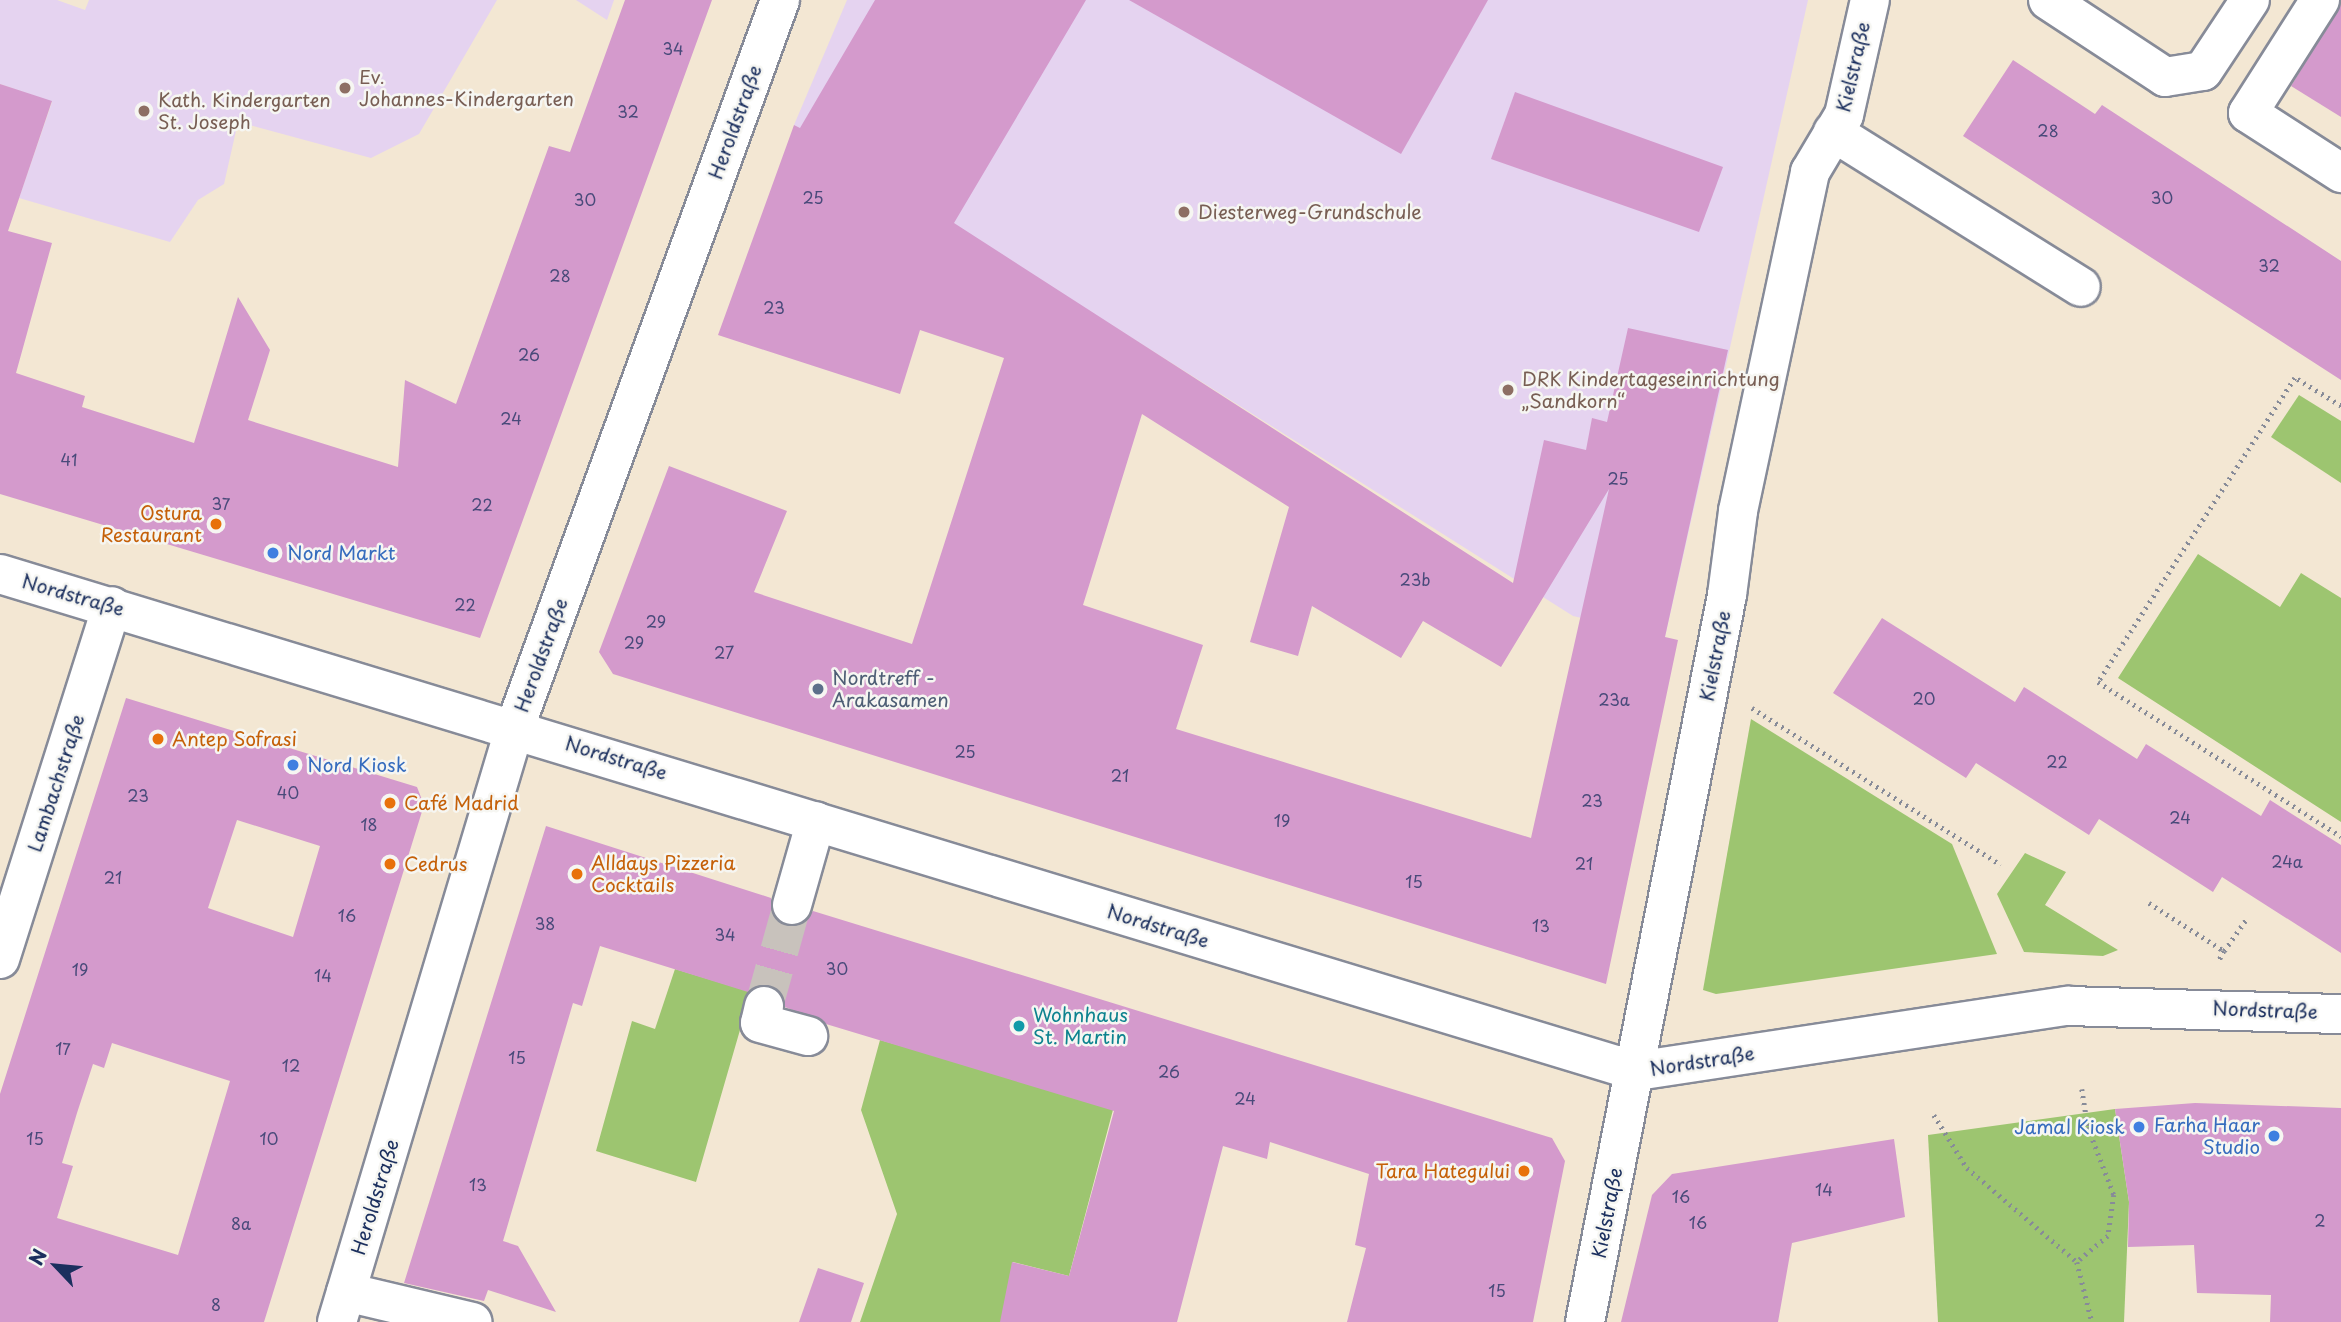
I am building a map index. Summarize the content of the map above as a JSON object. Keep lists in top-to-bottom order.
{
  "streets": {
    "street": [
      "Kielstraße",
      "Heroldstraße",
      "Nordstraße",
      "Lambachstraße"
    ]
  },
  "crossings": [
    ["Kielstraße", "Nordstraße"],
    ["Heroldstraße", "Nordstraße"],
    ["Nordstraße", "Lambachstraße"]
  ],
  "places": [
    "Ev. Johannes-Kindergarten",
    "Kath. Kindergarten St. Joseph",
    "Diesterweg-Grundschule",
    "DRK Kindertageseinrichtung „Sandkorn“",
    "Ostura Restaurant",
    "Nord Markt",
    "Nordtreff - Arakasamen",
    "Antep Sofrasi",
    "Nord Kiosk",
    "Café Madrid",
    "Cedrus",
    "Alldays Pizzeria Cocktails",
    "Wohnhaus St. Martin",
    "Jamal Kiosk",
    "Farha Haar Studio",
    "Tara Hategului"
  ],
  "house_numbers": [
    "34",
    "32",
    "28",
    "25",
    "30",
    "30",
    "32",
    "28",
    "23",
    "26",
    "24",
    "41",
    "25",
    "37",
    "22",
    "23b",
    "22",
    "29",
    "29",
    "27",
    "20",
    "23a",
    "25",
    "22",
    "21",
    "40",
    "23",
    "23",
    "24",
    "19",
    "18",
    "24a",
    "21",
    "21",
    "15",
    "16",
    "38",
    "13",
    "34",
    "30",
    "19",
    "14",
    "17",
    "15",
    "12",
    "26",
    "24",
    "15",
    "10",
    "13",
    "14",
    "16",
    "2",
    "16",
    "8a",
    "15",
    "8"
  ],
  "north": "top left"
}
